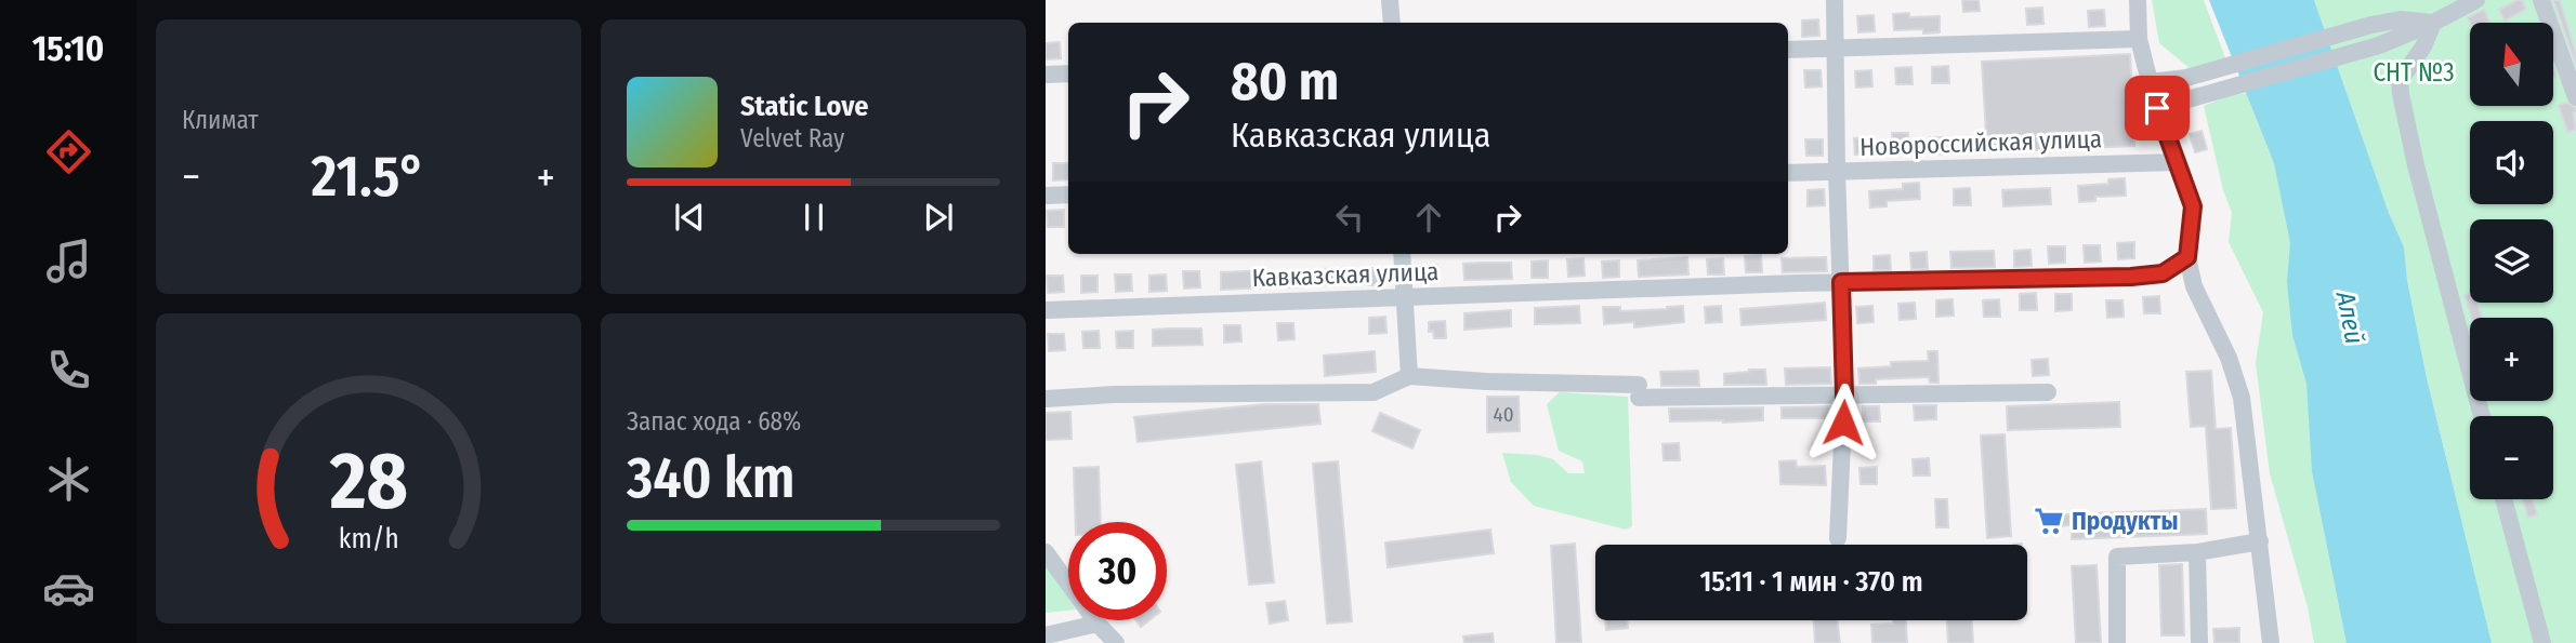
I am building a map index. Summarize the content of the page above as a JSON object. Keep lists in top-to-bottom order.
{
  "streets": {
    "street": ["Новороссийская улица", "Кавказская улица"]
  },
  "water": ["Алей"],
  "parks": ["СНТ №3"],
  "places": {
    "supermarket": ["Продукты"]
  },
  "house_numbers": ["40"],
  "north": "top",
  "page": {
    "tabs": "15:10",
    "tile": [
      "Климат",
      ["Запас хода · 68%", "340 km"]
    ],
    "map_buttons": ["+", "−"],
    "turn": ["80 m", "Кавказская улица"],
    "song": ["Static Love", "Velvet Ray"],
    "heat": ["−", "21.5°", "+"],
    "limit": "30",
    "trip": "15:11 · 1 мин · 370 m",
    "gauge": ["28", "km/h"]
  }
}
